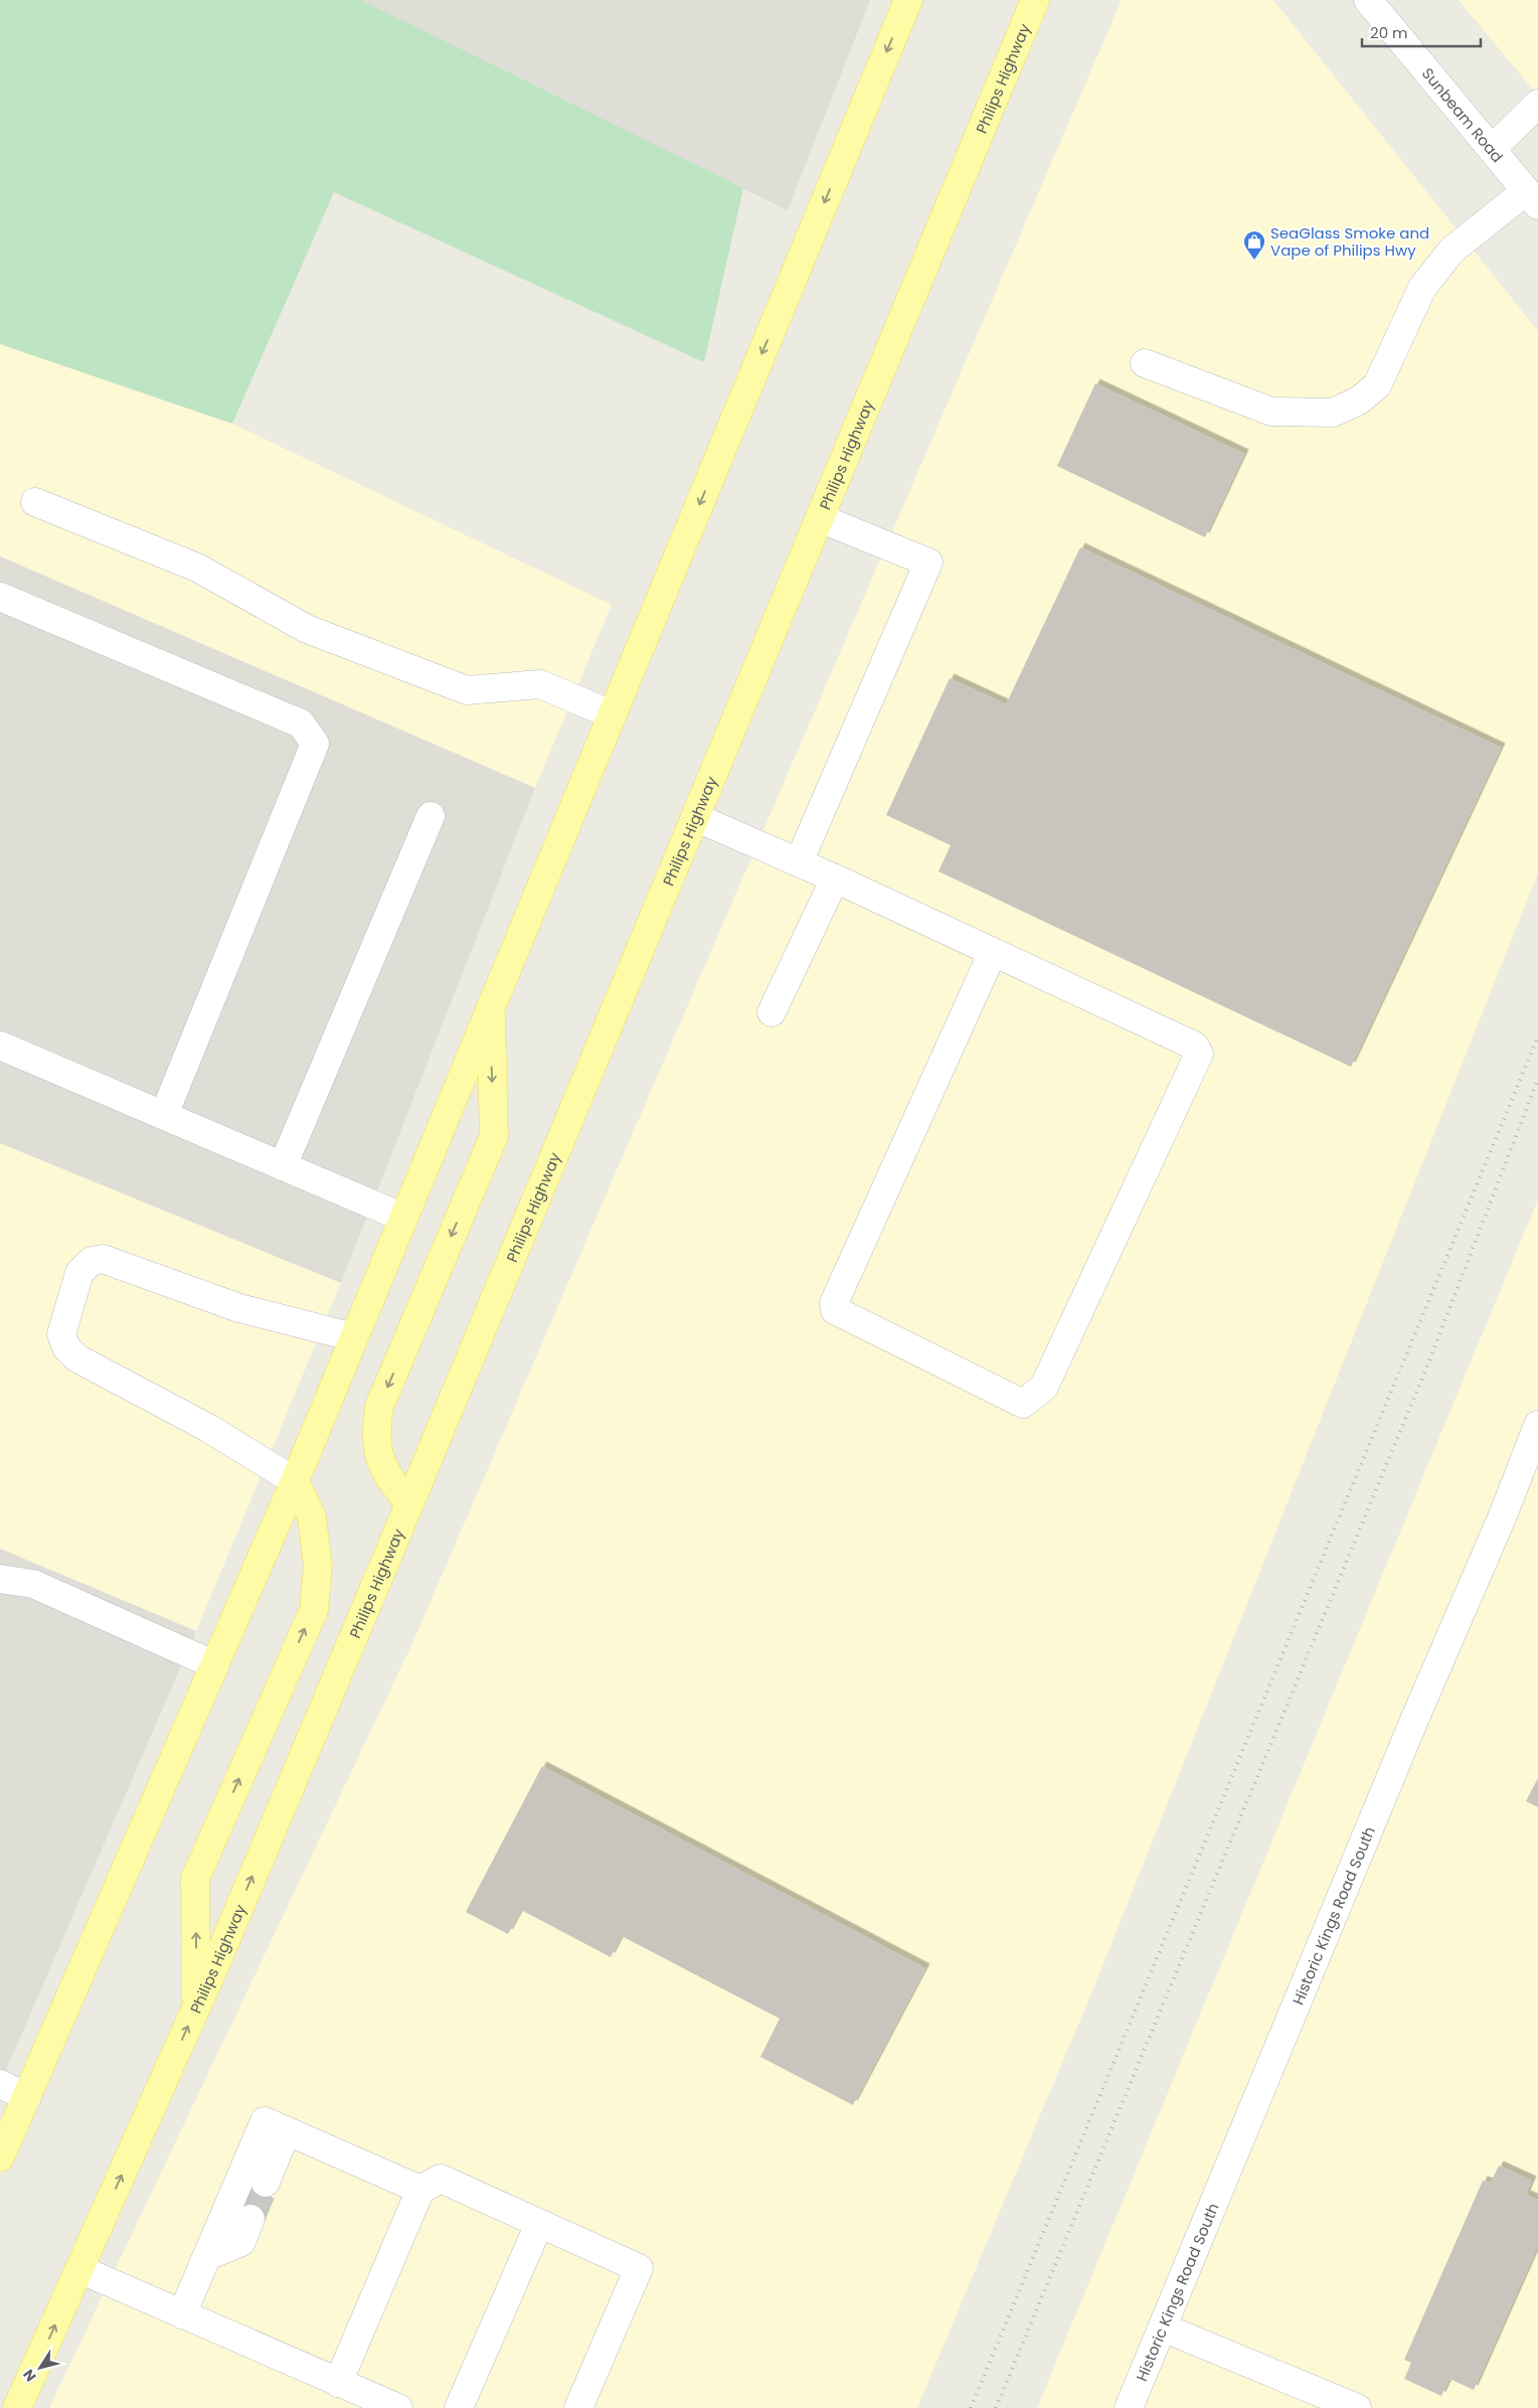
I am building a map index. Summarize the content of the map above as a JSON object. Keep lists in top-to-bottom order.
{
  "streets": {
    "main road": ["Philips Highway"],
    "street": ["Sunbeam Road", "Historic Kings Road South"]
  },
  "places": {
    "shop": ["SeaGlass Smoke and Vape of Philips Hwy"]
  },
  "scale_bar": "20 m",
  "north": "bottom left"
}
